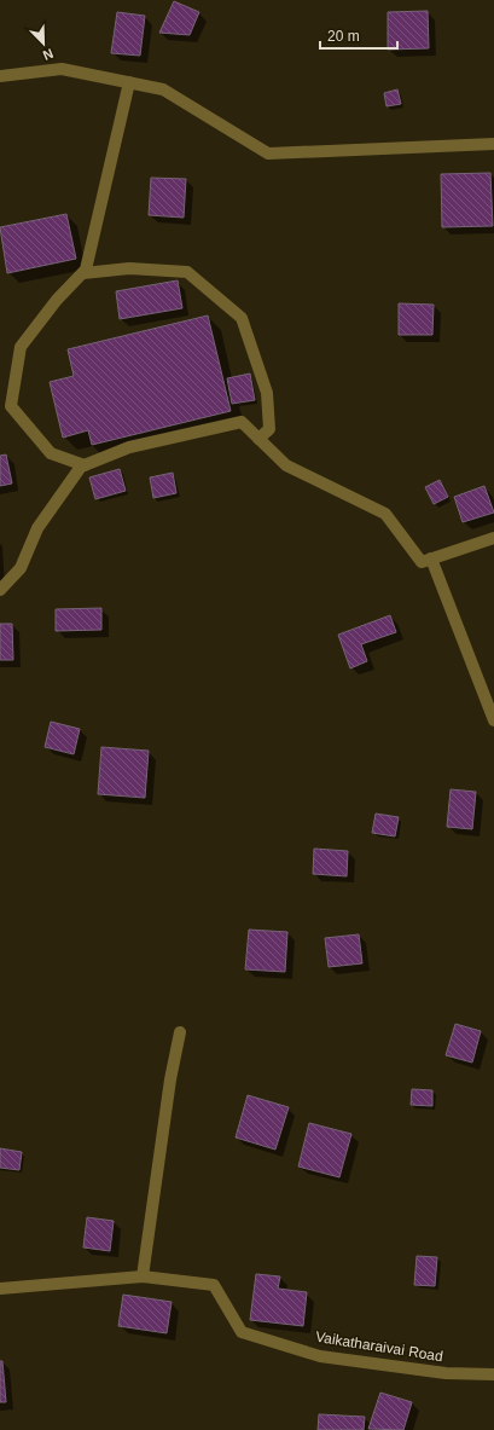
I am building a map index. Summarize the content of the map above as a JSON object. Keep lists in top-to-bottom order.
{
  "streets": {
    "street": ["Vaikatharaivai Road"]
  },
  "scale_bar": "20 m",
  "north": "bottom right"
}
